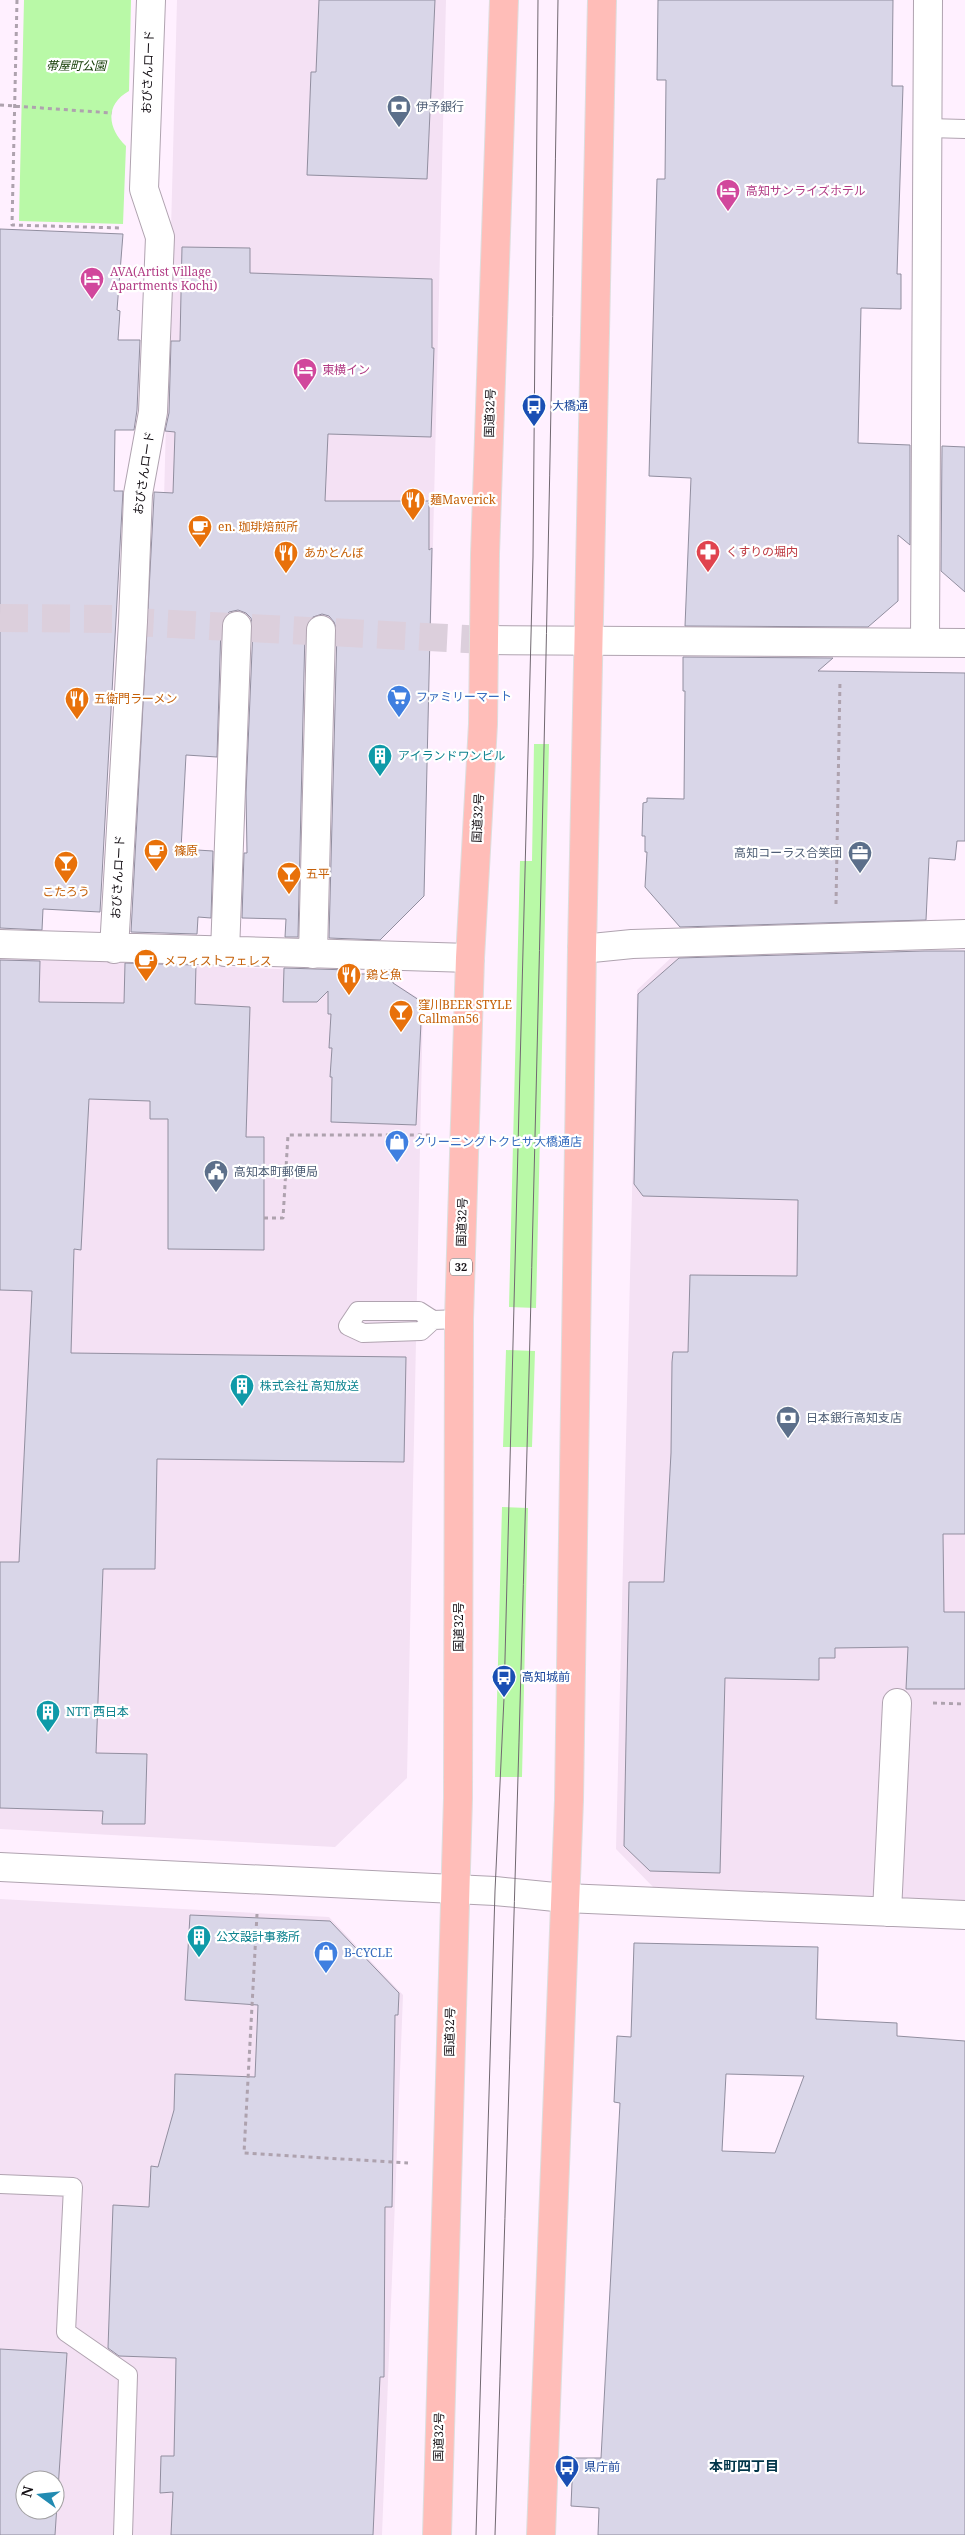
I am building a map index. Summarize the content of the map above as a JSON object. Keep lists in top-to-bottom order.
{
  "streets": {
    "highway": ["国道32号", "32"],
    "street": ["おびさんロード"]
  },
  "districts": ["本町四丁目"],
  "parks": ["帯屋町公園"],
  "places": {
    "bank": ["伊予銀行", "日本銀行高知支店"],
    "hotel": ["高知サンライズホテル", "AVA(Artist Village Apartments Kochi)", "東横イン"],
    "bus stop": ["大橋通", "高知城前", "県庁前"],
    "restaurant": [
      "麺Maverick",
      "あかとんぼ",
      "五衛門ラーメン",
      "鶏と魚"
    ],
    "cafe": ["en. 珈琲焙煎所", "篠原", "メフィストフェレス"],
    "pharmacy": ["くすりの堀内"],
    "supermarket": ["ファミリーマート"],
    "building": [
      "アイランドワンビル",
      "株式会社 高知放送",
      "NTT 西日本",
      "公文設計事務所"
    ],
    "office": ["高知コーラス合笑団"],
    "bar": ["こたろう", "五平", "窪川BEER STYLE Callman56"],
    "shop": ["クリーニングトクヒサ大橋通店", "B-CYCLE"],
    "public building": ["高知本町郵便局"]
  },
  "north": "left"
}
